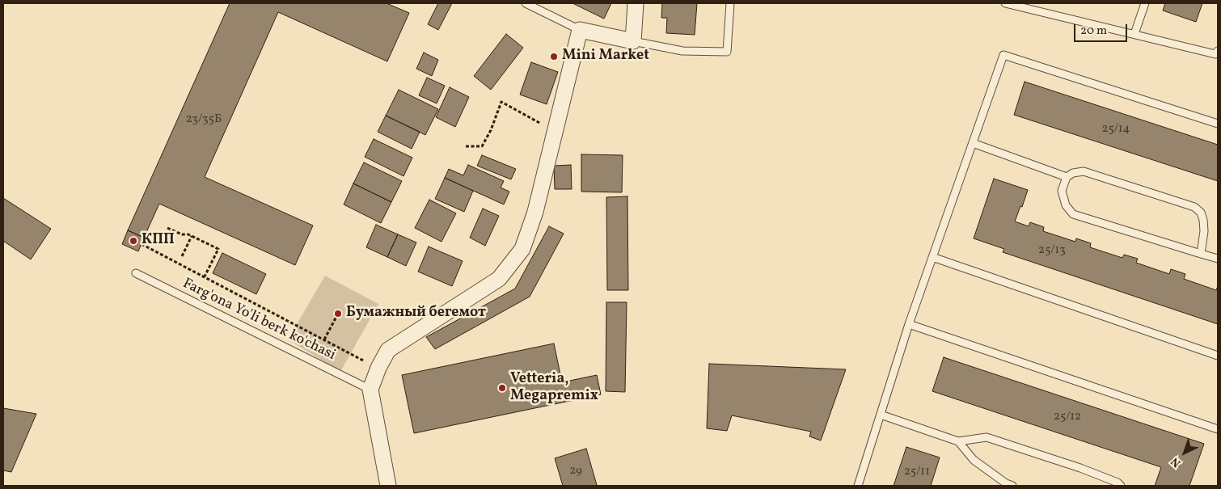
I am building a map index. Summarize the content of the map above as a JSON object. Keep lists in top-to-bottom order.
{
  "streets": {
    "lane": ["Farg'ona Yo'li berk ko'chasi"]
  },
  "places": [
    "Mini Market",
    "КПП",
    "Бумажный бегемот",
    "Vetteria, Megapremix"
  ],
  "house_numbers": [
    "23/35Б",
    "25/14",
    "25/13",
    "25/12",
    "29",
    "25/11"
  ],
  "scale_bar": "20 m",
  "north": "bottom left"
}
